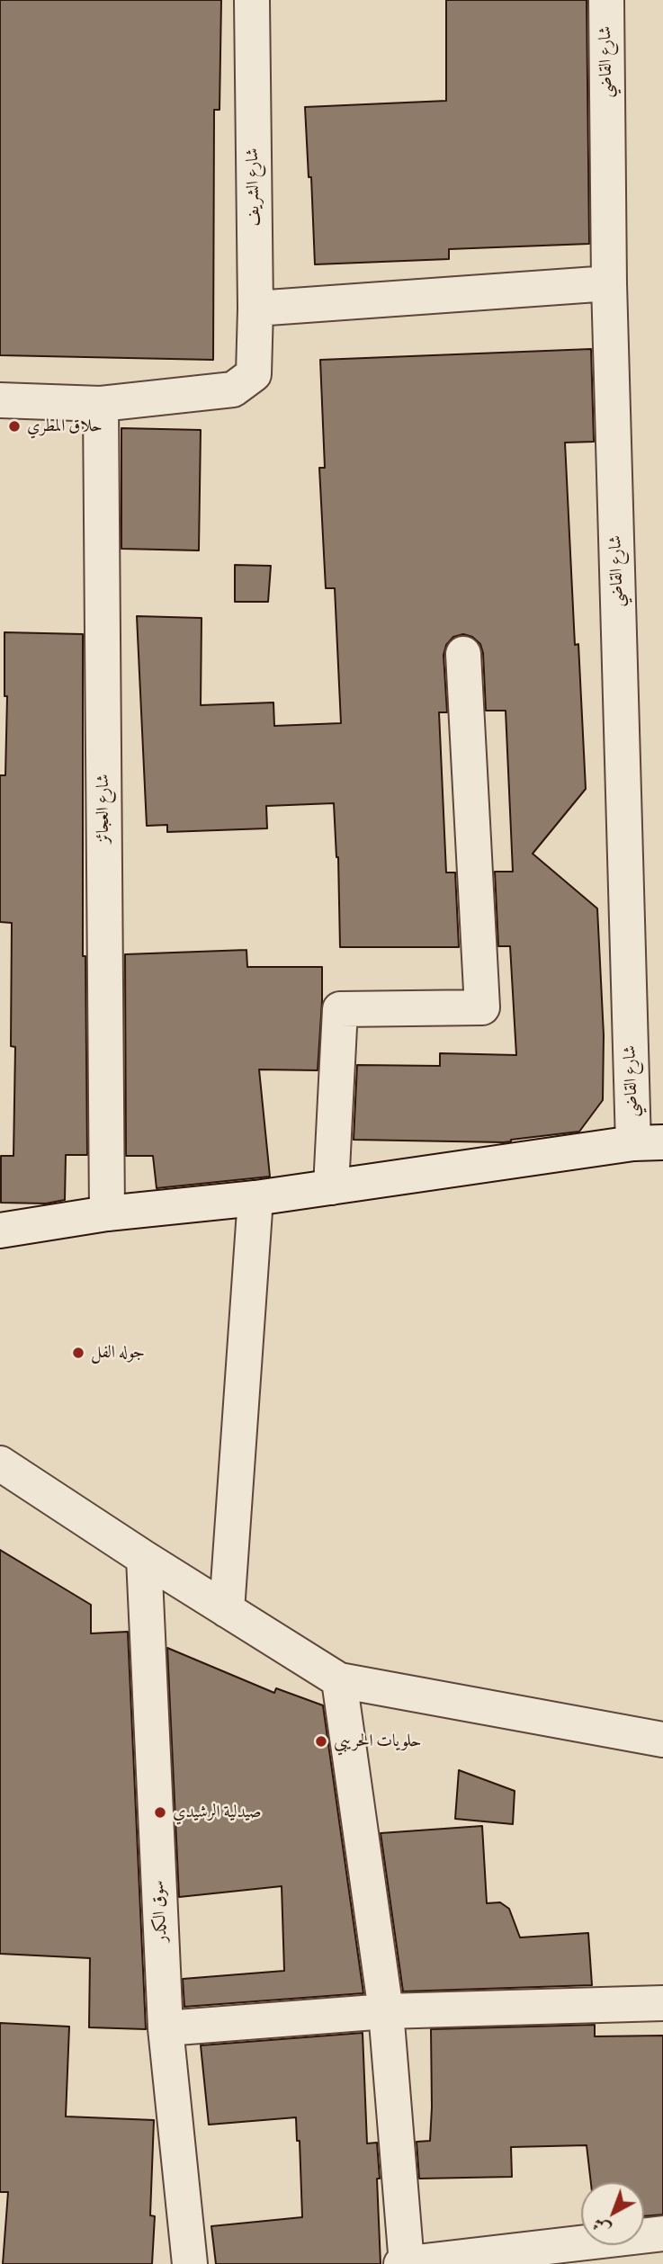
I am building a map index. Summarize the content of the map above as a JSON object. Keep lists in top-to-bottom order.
{
  "streets": {
    "street": [
      "شارع القاضي",
      "شارع الشريف",
      "شارع العجائز",
      "سوق الكدر"
    ]
  },
  "crossings": [
    ["شارع الشريف", "شارع العجائز"]
  ],
  "places": [
    "حلاق المطري",
    "جوله الفل",
    "حلويات الحريبي",
    "صيدلية الرشيدي"
  ],
  "north": "bottom left"
}
